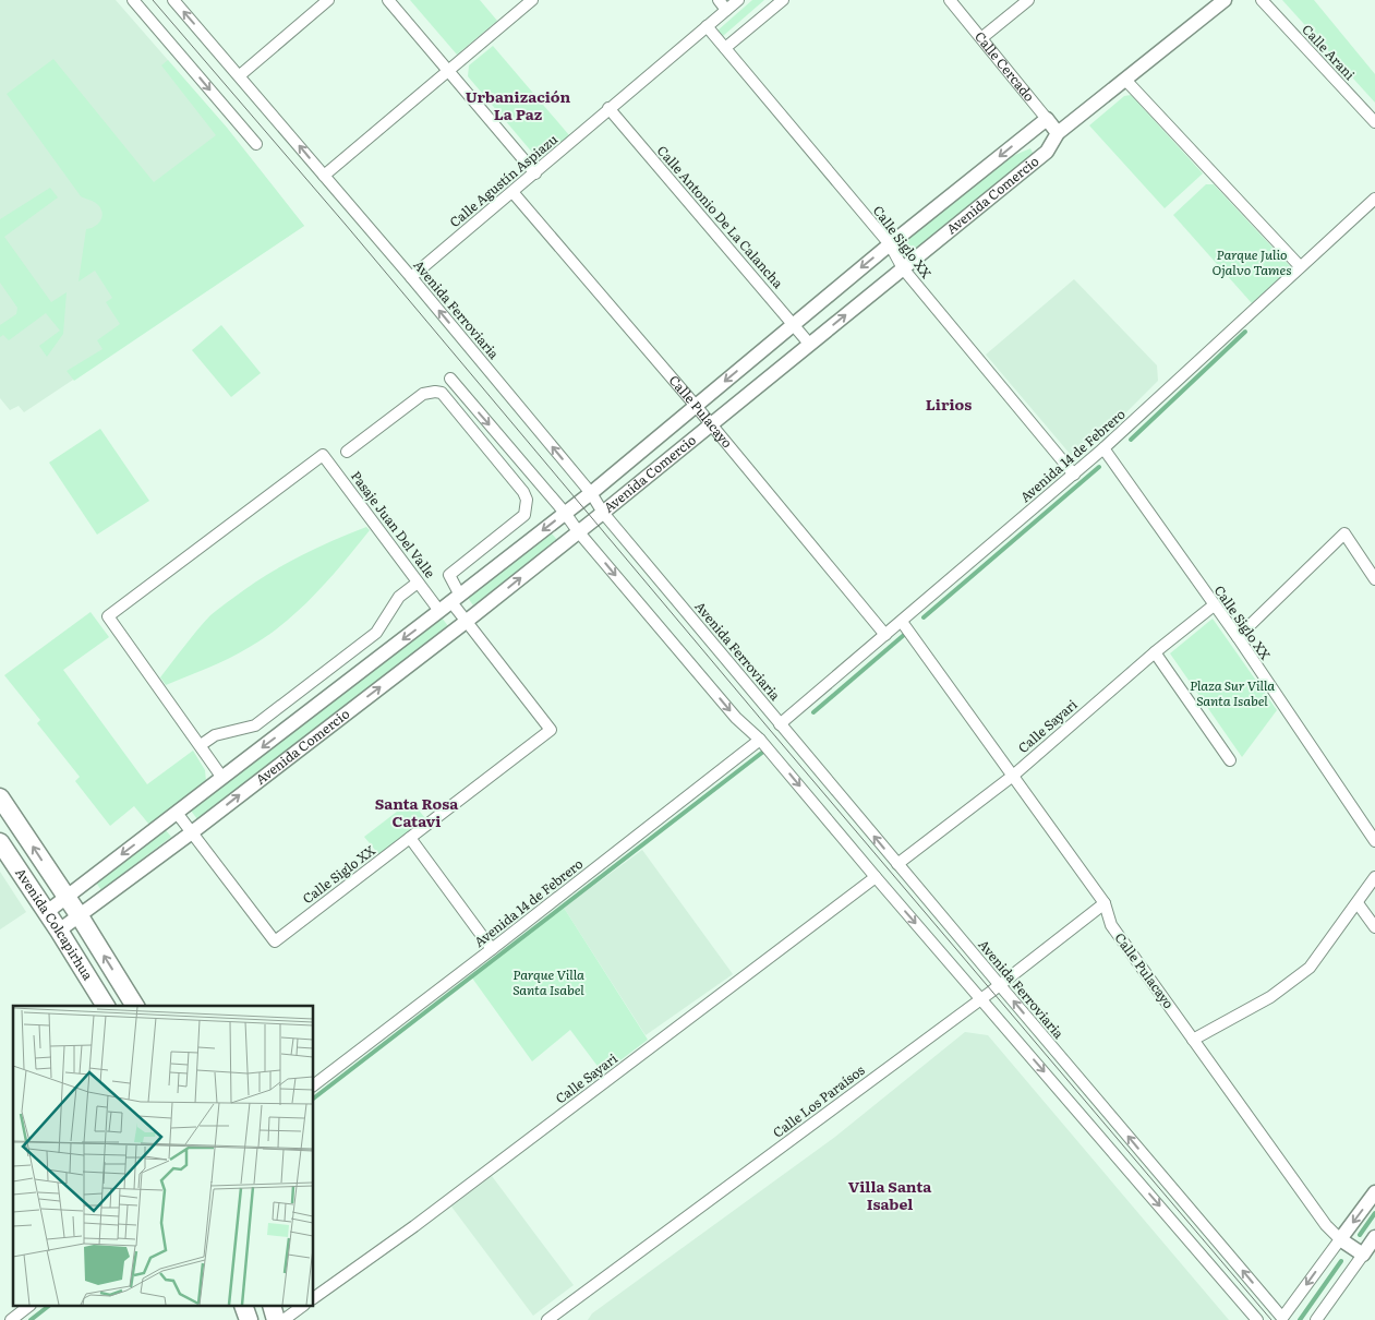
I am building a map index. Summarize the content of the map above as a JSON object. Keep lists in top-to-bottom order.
{
  "streets": {
    "main road": ["Avenida Colcapirhua"],
    "street": [
      "Calle Arani",
      "Calle Cercado",
      "Calle Agustín Aspiazu",
      "Avenida Comercio",
      "Calle Antonio De La Calancha",
      "Calle Siglo XX",
      "Avenida Ferroviaria",
      "Calle Pulacayo",
      "Avenida 14 de Febrero",
      "Pasaje Juan Del Valle",
      "Calle Sayari",
      "Calle Los Paraísos"
    ]
  },
  "crossings": [
    ["Calle Cercado", "Avenida Comercio"],
    ["Calle Agustín Aspiazu", "Calle Antonio De La Calancha"],
    ["Calle Agustín Aspiazu", "Calle Siglo XX"],
    ["Calle Agustín Aspiazu", "Avenida Ferroviaria"],
    ["Calle Agustín Aspiazu", "Calle Pulacayo"],
    ["Avenida Comercio", "Calle Antonio De La Calancha"],
    ["Avenida Comercio", "Calle Siglo XX"],
    ["Avenida Comercio", "Avenida Ferroviaria"],
    ["Avenida Comercio", "Calle Pulacayo"],
    ["Avenida Comercio", "Pasaje Juan Del Valle"],
    ["Avenida Comercio", "Avenida Colcapirhua"],
    ["Calle Siglo XX", "Avenida 14 de Febrero"],
    ["Calle Siglo XX", "Calle Sayari"],
    ["Avenida Ferroviaria", "Calle Pulacayo"],
    ["Avenida Ferroviaria", "Avenida 14 de Febrero"],
    ["Avenida Ferroviaria", "Calle Sayari"],
    ["Avenida Ferroviaria", "Calle Los Paraísos"],
    ["Calle Pulacayo", "Avenida 14 de Febrero"],
    ["Calle Pulacayo", "Calle Sayari"],
    ["Calle Pulacayo", "Calle Los Paraísos"]
  ],
  "districts": [
    "Urbanización La Paz",
    "Lirios",
    "Santa Rosa Catavi",
    "Villa Santa Isabel"
  ],
  "parks": ["Parque Julio Ojalvo Tames", "Plaza Sur Villa Santa Isabel", "Parque Villa Santa Isabel"]
}
